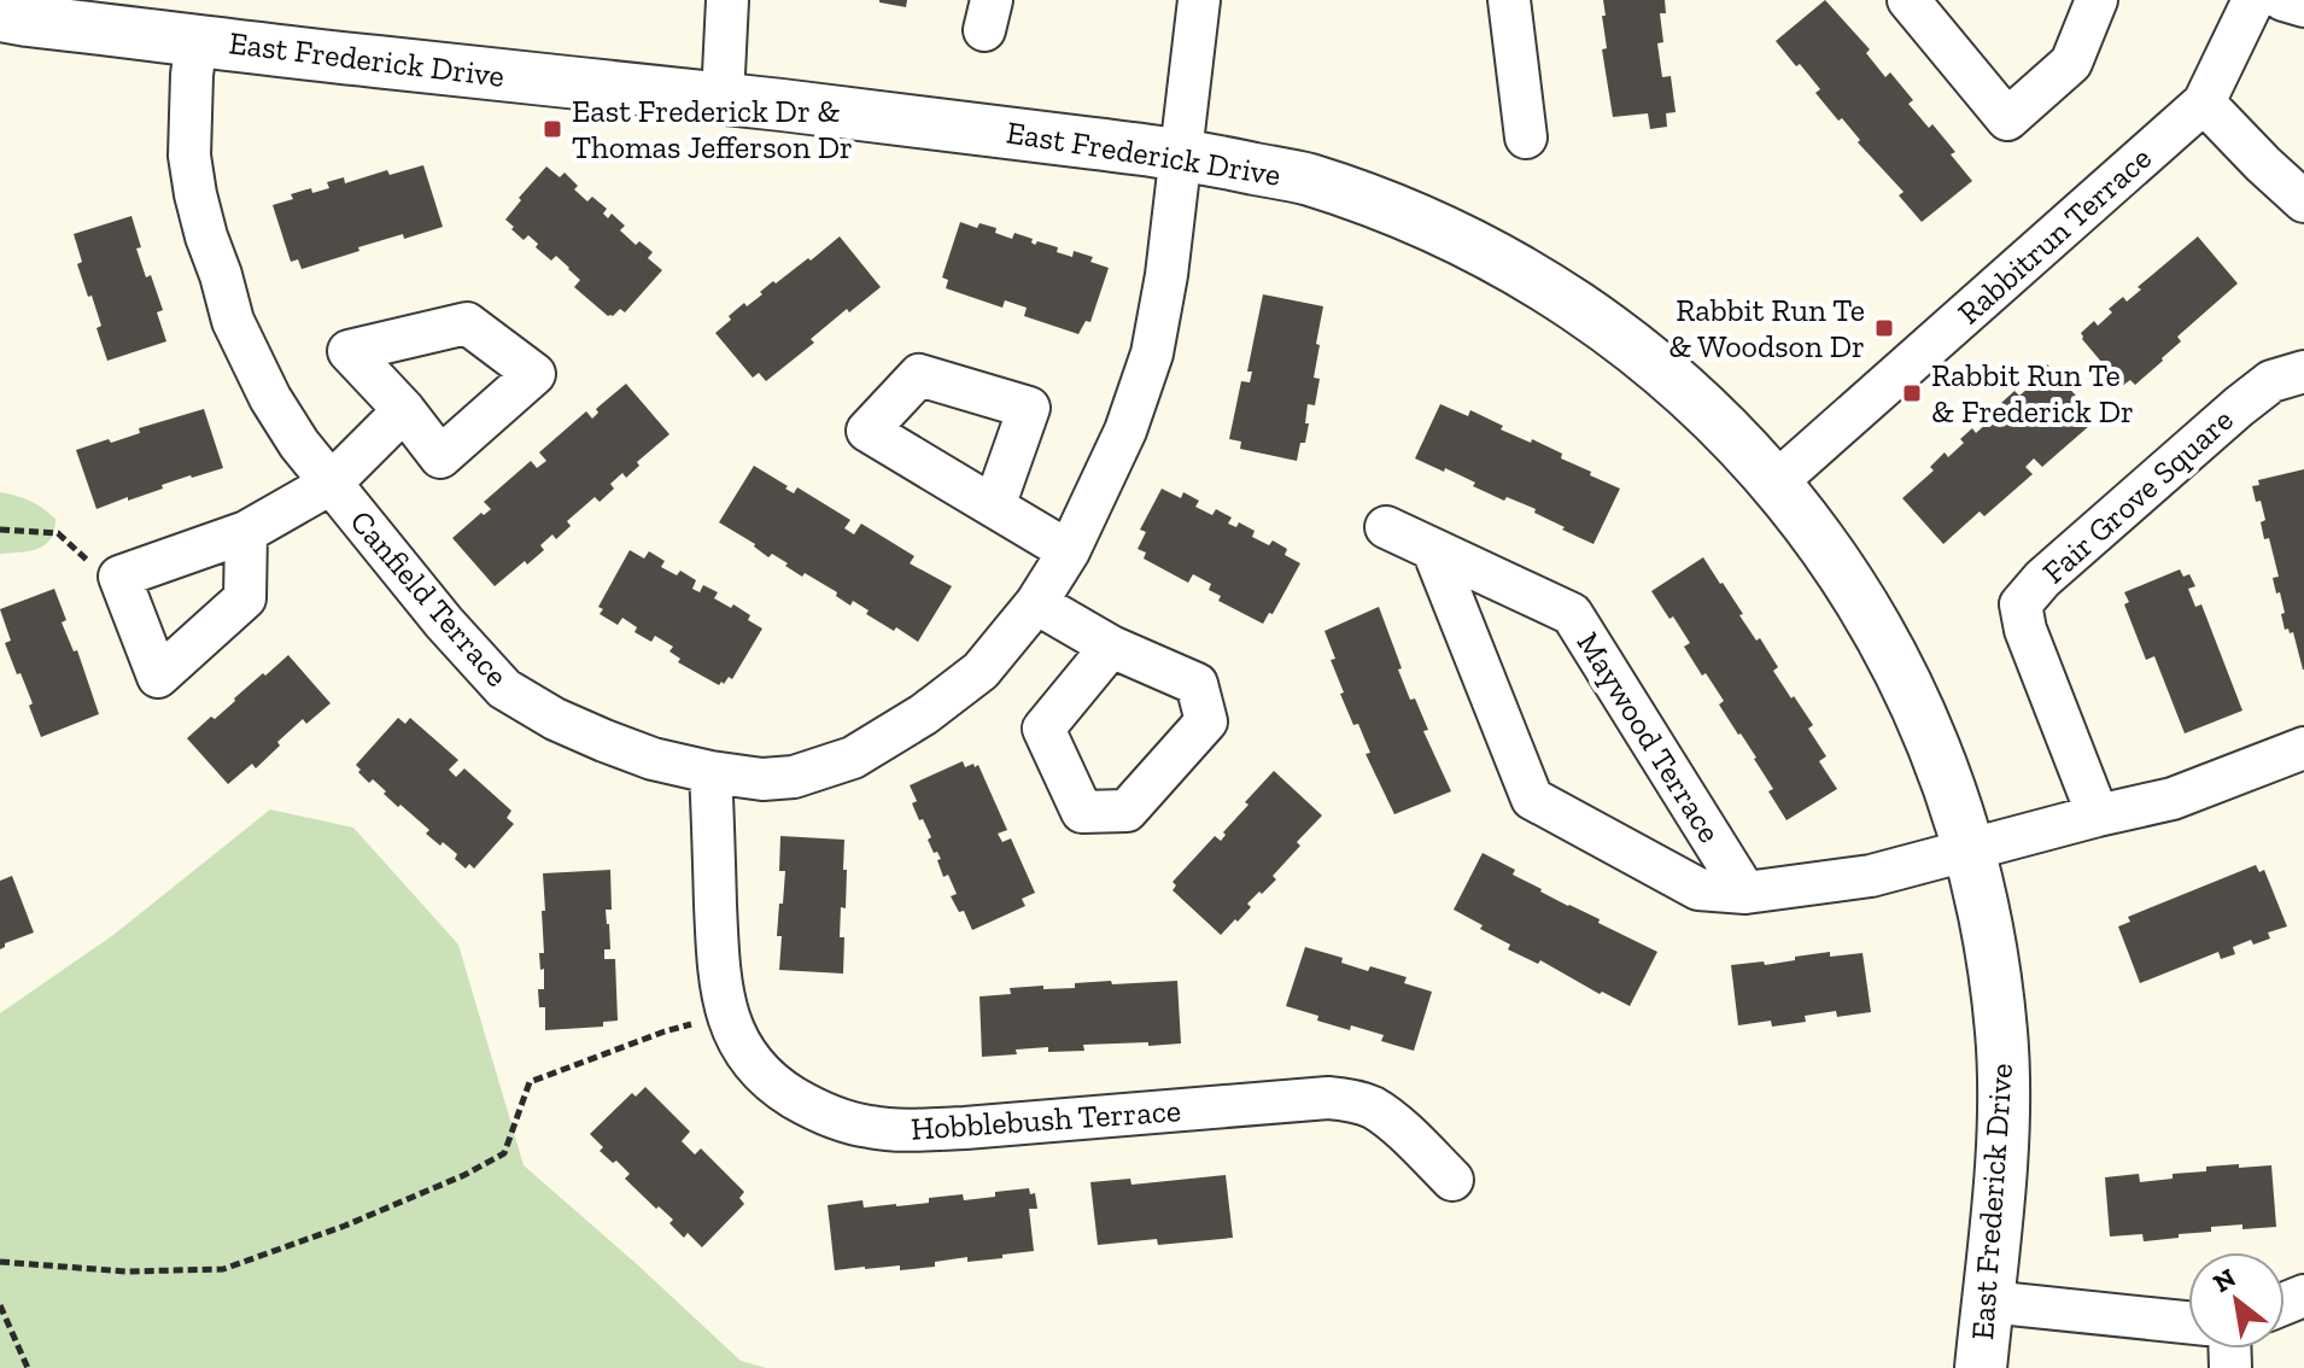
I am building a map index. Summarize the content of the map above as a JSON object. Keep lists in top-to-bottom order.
{
  "streets": {
    "street": [
      "East Frederick Drive",
      "Rabbitrun Terrace",
      "Fair Grove Square",
      "Canfield Terrace",
      "Maywood Terrace",
      "Hobblebush Terrace"
    ]
  },
  "crossings": [
    ["East Frederick Drive", "Rabbitrun Terrace"],
    ["East Frederick Drive", "Canfield Terrace"],
    ["East Frederick Drive", "Maywood Terrace"],
    ["Fair Grove Square", "Maywood Terrace"],
    ["Canfield Terrace", "Hobblebush Terrace"]
  ],
  "places": {
    "transit": ["East Frederick Dr & Thomas Jefferson Dr", "Rabbit Run Te & Woodson Dr", "Rabbit Run Te & Frederick Dr"]
  },
  "north": "top left"
}
